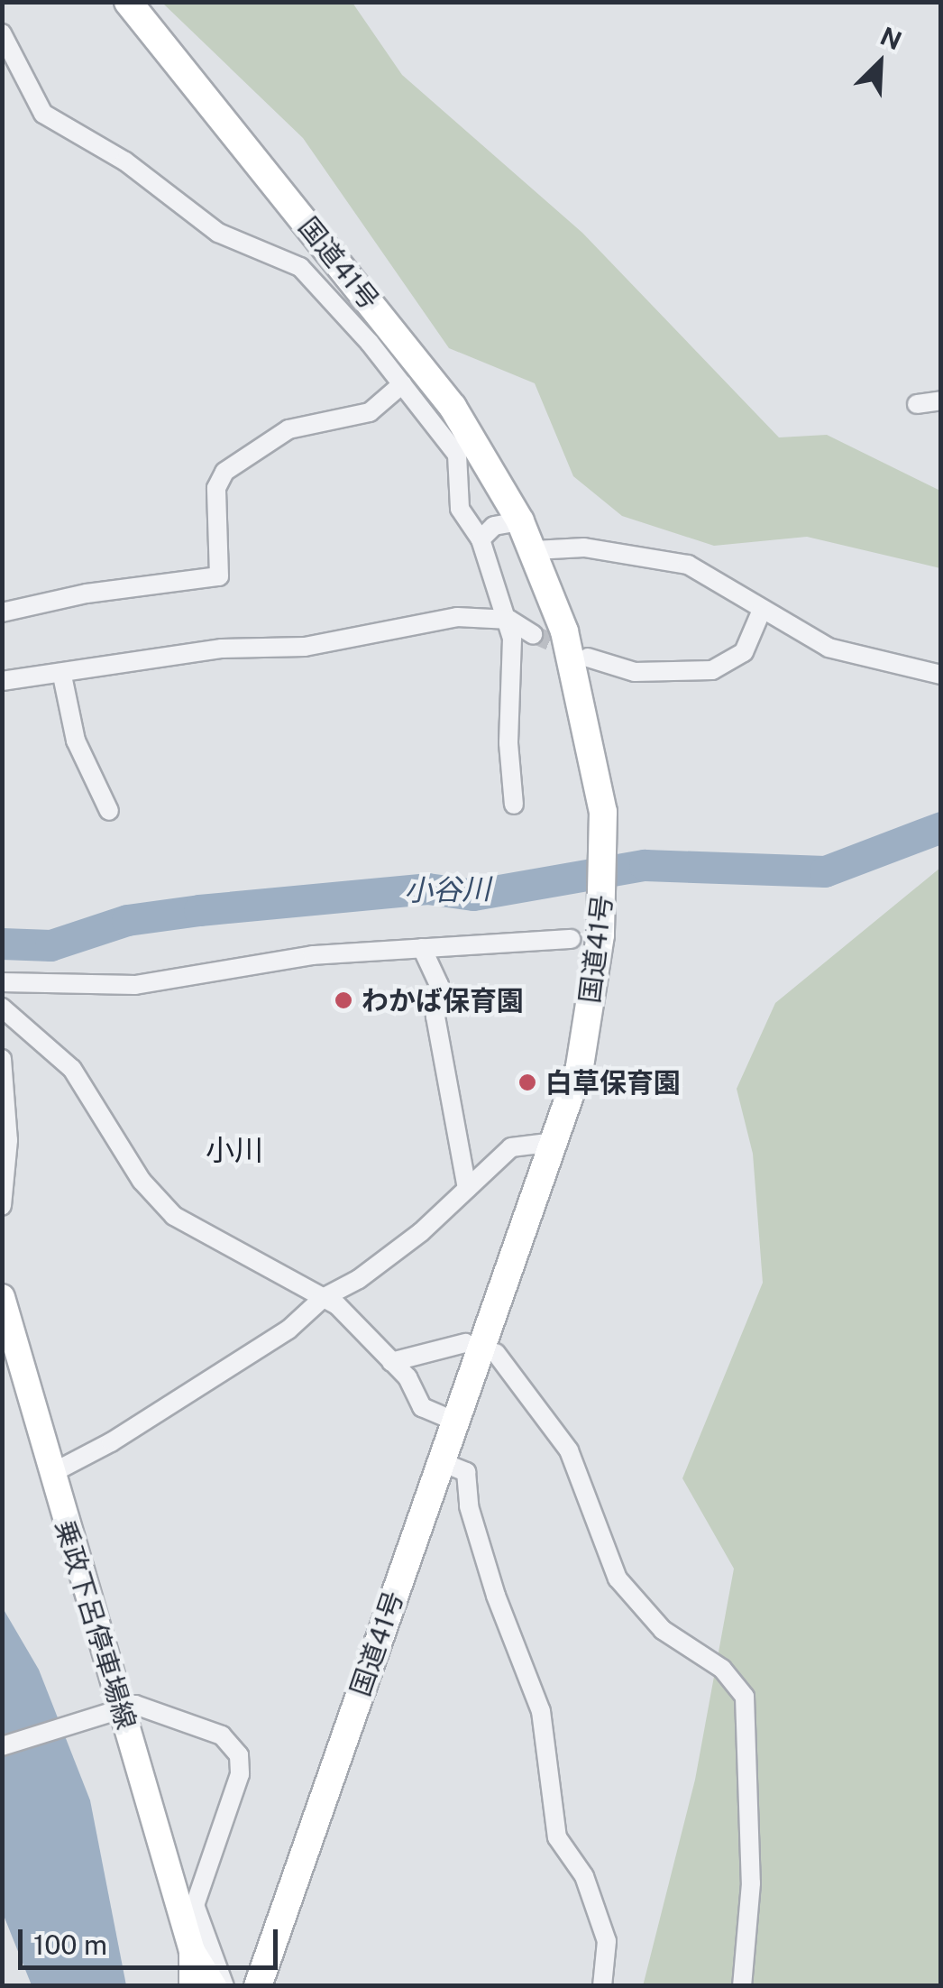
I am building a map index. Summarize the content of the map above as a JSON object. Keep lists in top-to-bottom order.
{
  "streets": {
    "highway": ["国道41号"],
    "main road": ["乗政下呂停車場線"]
  },
  "districts": ["小川"],
  "water": ["小谷川"],
  "places": ["わかば保育園", "白草保育園"],
  "scale_bar": "100 m",
  "north": "top right"
}
